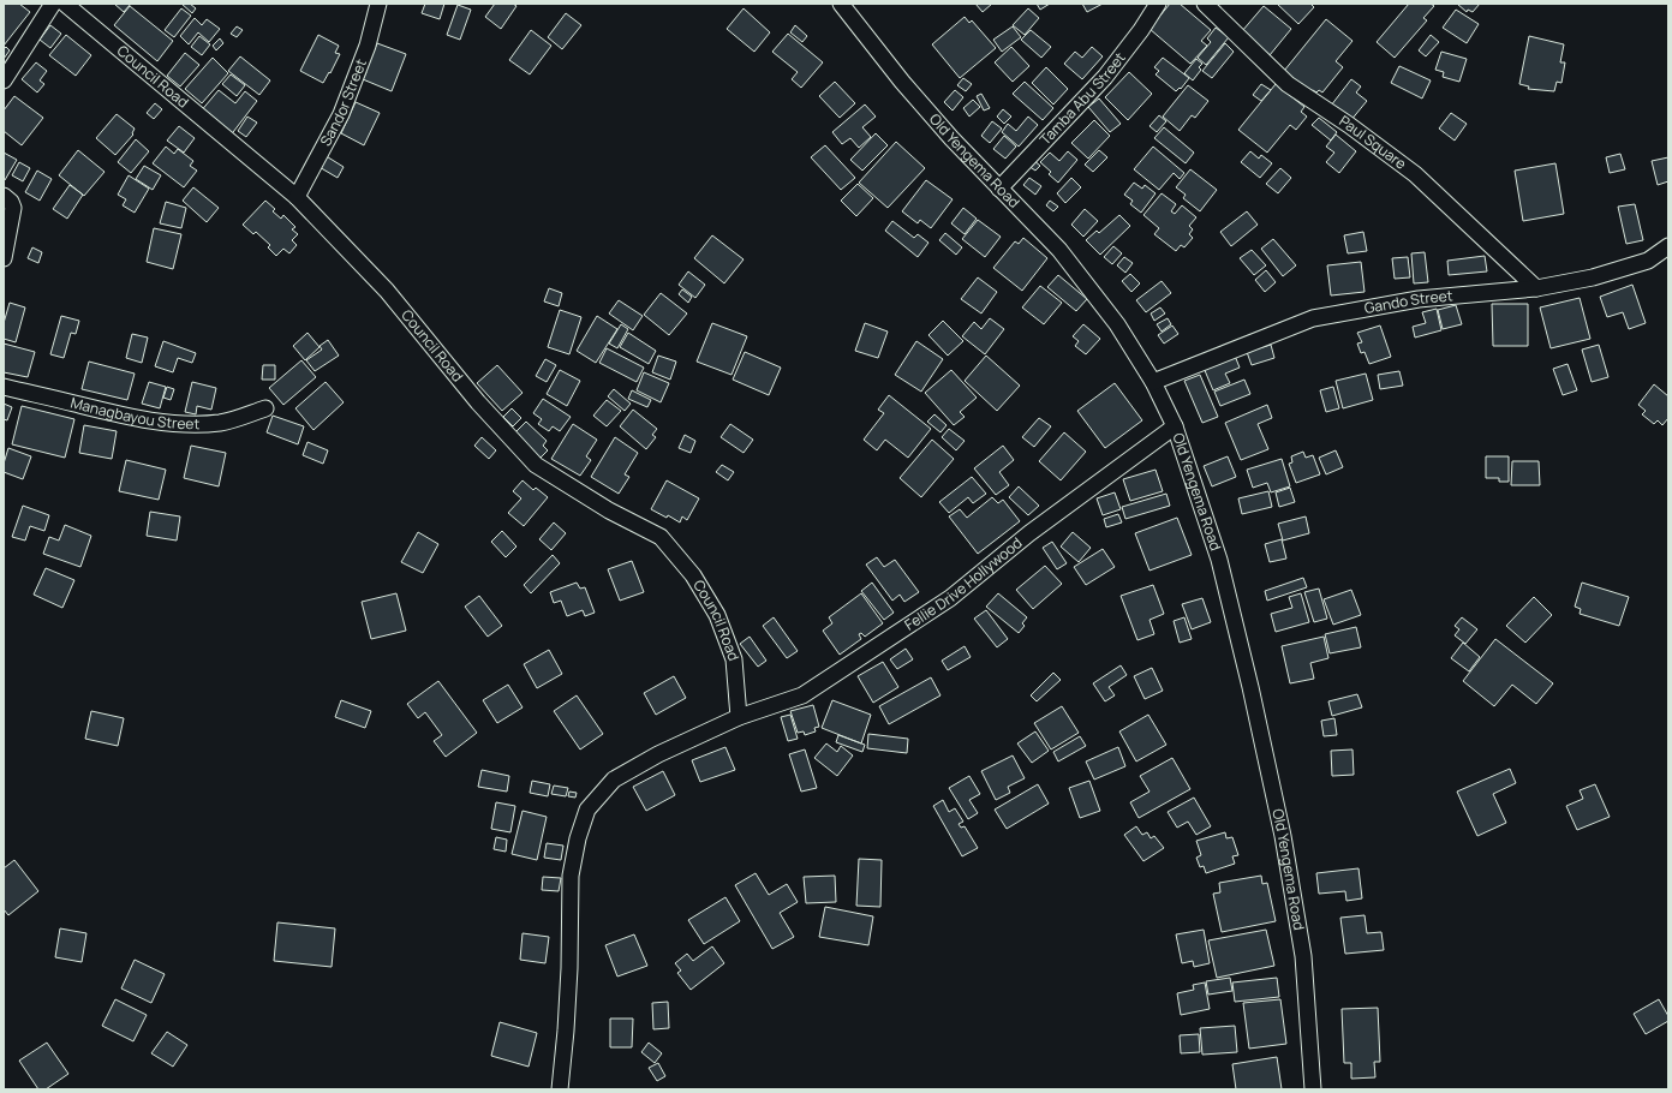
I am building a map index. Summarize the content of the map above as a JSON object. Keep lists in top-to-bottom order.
{
  "streets": {
    "street": [
      "Council Road",
      "Tamba Abu Street",
      "Sandor Street",
      "Paul Square",
      "Old Yengema Road",
      "Gando Street",
      "Managbayou Street",
      "Fellie Drive Hollywood"
    ]
  },
  "crossings": [
    ["Council Road", "Sandor Street"],
    ["Council Road", "Fellie Drive Hollywood"],
    ["Tamba Abu Street", "Old Yengema Road"],
    ["Paul Square", "Gando Street"],
    ["Old Yengema Road", "Gando Street"],
    ["Old Yengema Road", "Fellie Drive Hollywood"]
  ]
}
